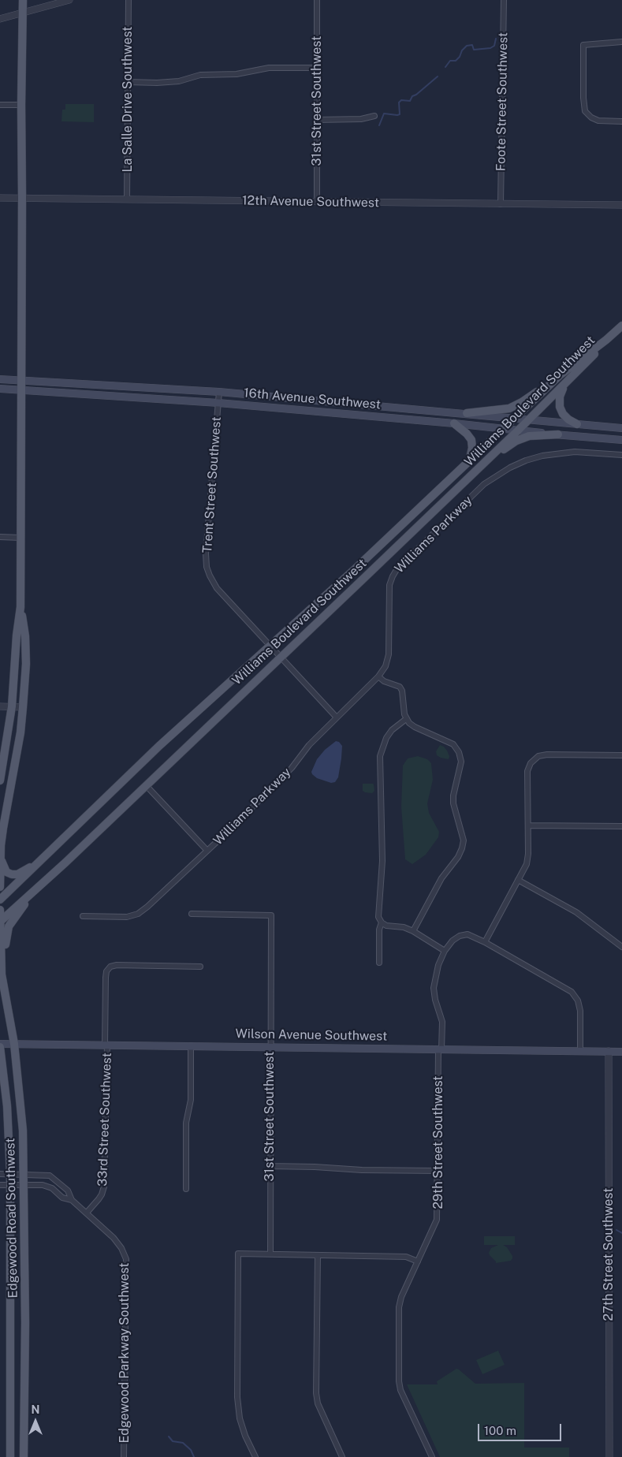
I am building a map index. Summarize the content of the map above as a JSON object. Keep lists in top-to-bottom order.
{
  "streets": {
    "main road": [
      "16th Avenue Southwest",
      "Williams Boulevard Southwest",
      "Wilson Avenue Southwest",
      "Edgewood Road Southwest"
    ],
    "street": [
      "La Salle Drive Southwest",
      "31st Street Southwest",
      "Foote Street Southwest",
      "12th Avenue Southwest",
      "Trent Street Southwest",
      "Williams Parkway",
      "33rd Street Southwest",
      "29th Street Southwest",
      "27th Street Southwest",
      "Edgewood Parkway Southwest"
    ]
  },
  "crossings": [
    ["La Salle Drive Southwest", "12th Avenue Southwest"],
    ["31st Street Southwest", "12th Avenue Southwest"],
    ["31st Street Southwest", "Wilson Avenue Southwest"],
    ["Foote Street Southwest", "12th Avenue Southwest"],
    ["16th Avenue Southwest", "Williams Boulevard Southwest"],
    ["16th Avenue Southwest", "Trent Street Southwest"],
    ["Williams Boulevard Southwest", "Trent Street Southwest"],
    ["Williams Boulevard Southwest", "Williams Parkway"],
    ["Williams Boulevard Southwest", "Edgewood Road Southwest"],
    ["Trent Street Southwest", "Williams Parkway"],
    ["Wilson Avenue Southwest", "33rd Street Southwest"],
    ["Wilson Avenue Southwest", "29th Street Southwest"],
    ["Wilson Avenue Southwest", "Edgewood Road Southwest"],
    ["Wilson Avenue Southwest", "27th Street Southwest"],
    ["33rd Street Southwest", "Edgewood Parkway Southwest"],
    ["Edgewood Road Southwest", "Edgewood Parkway Southwest"]
  ],
  "scale_bar": "100 m",
  "north": "top"
}
